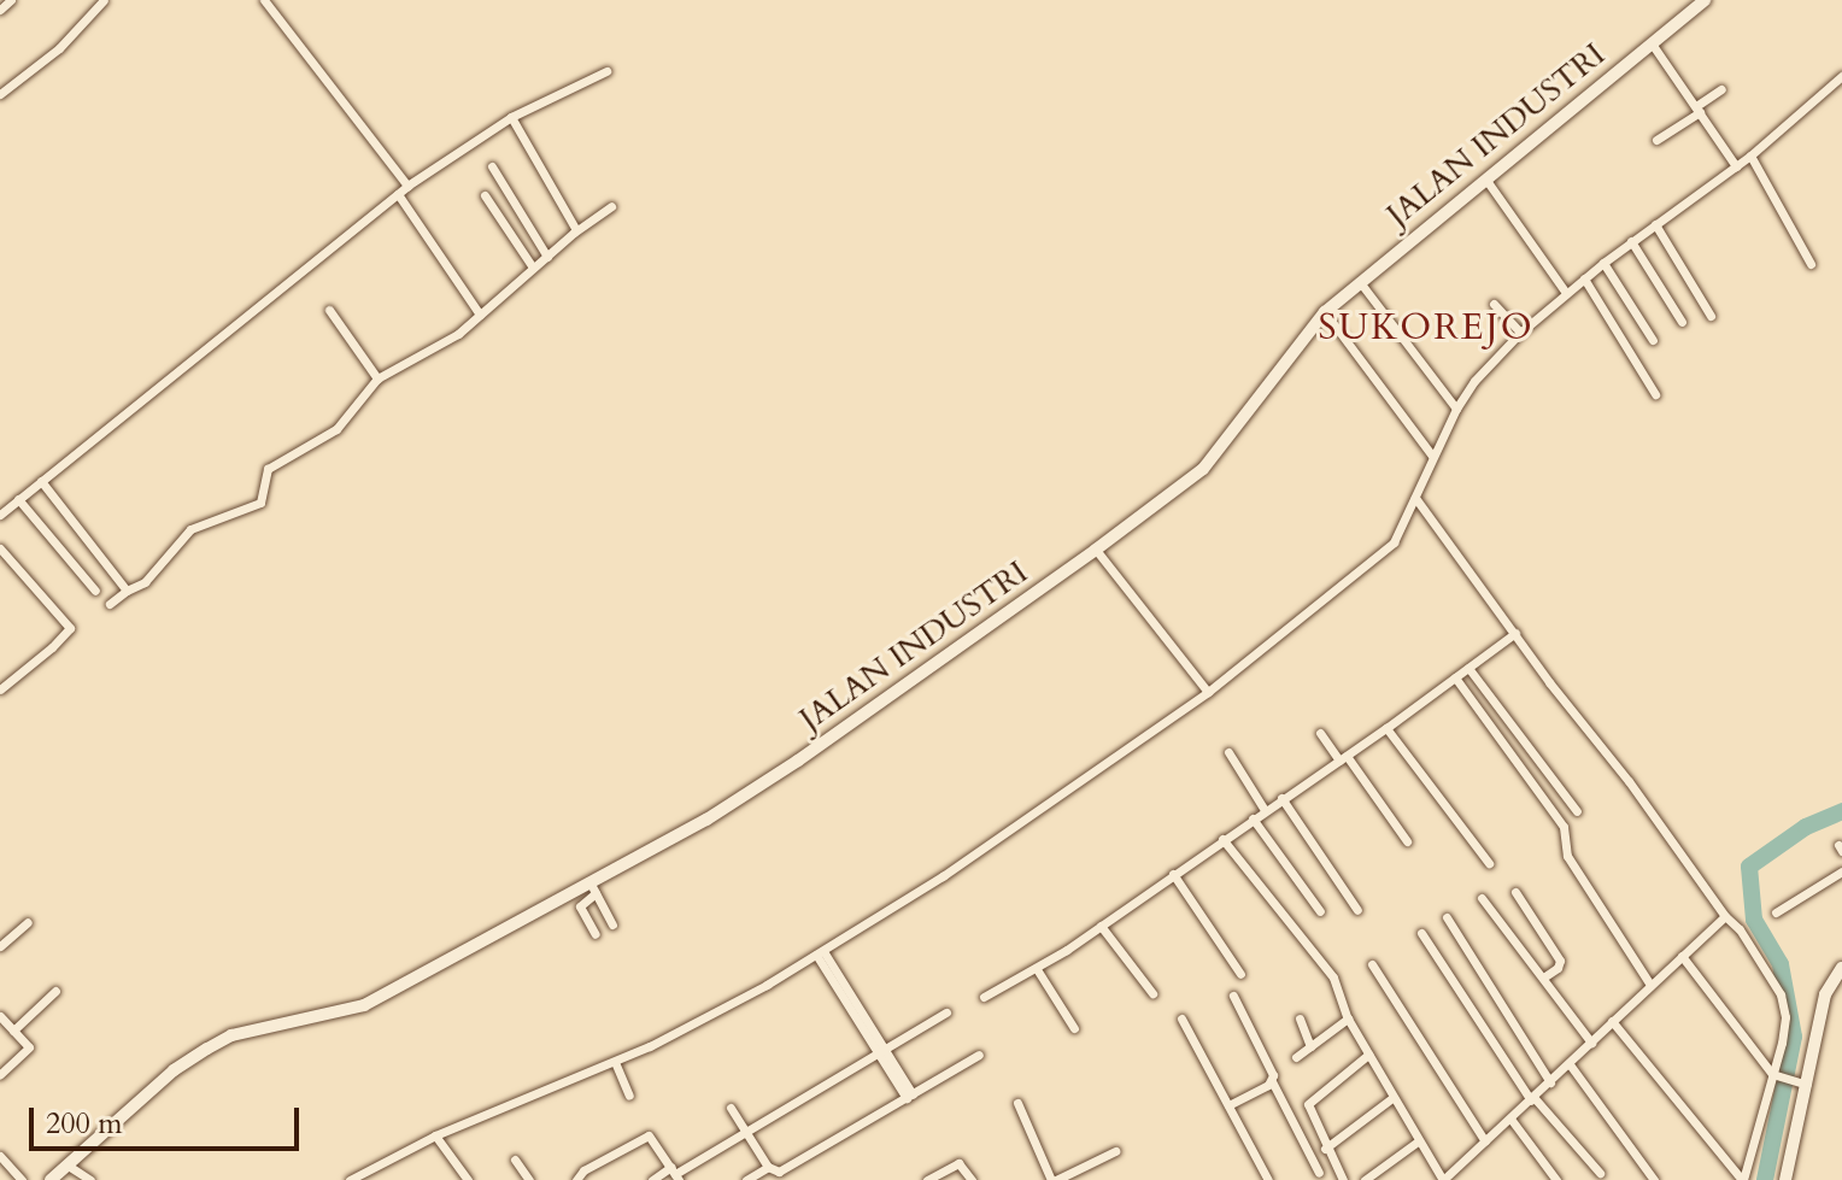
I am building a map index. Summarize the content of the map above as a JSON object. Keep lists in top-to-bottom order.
{
  "streets": {
    "street": ["JALAN INDUSTRI"]
  },
  "districts": ["SUKOREJO"],
  "scale_bar": "200 m"
}
